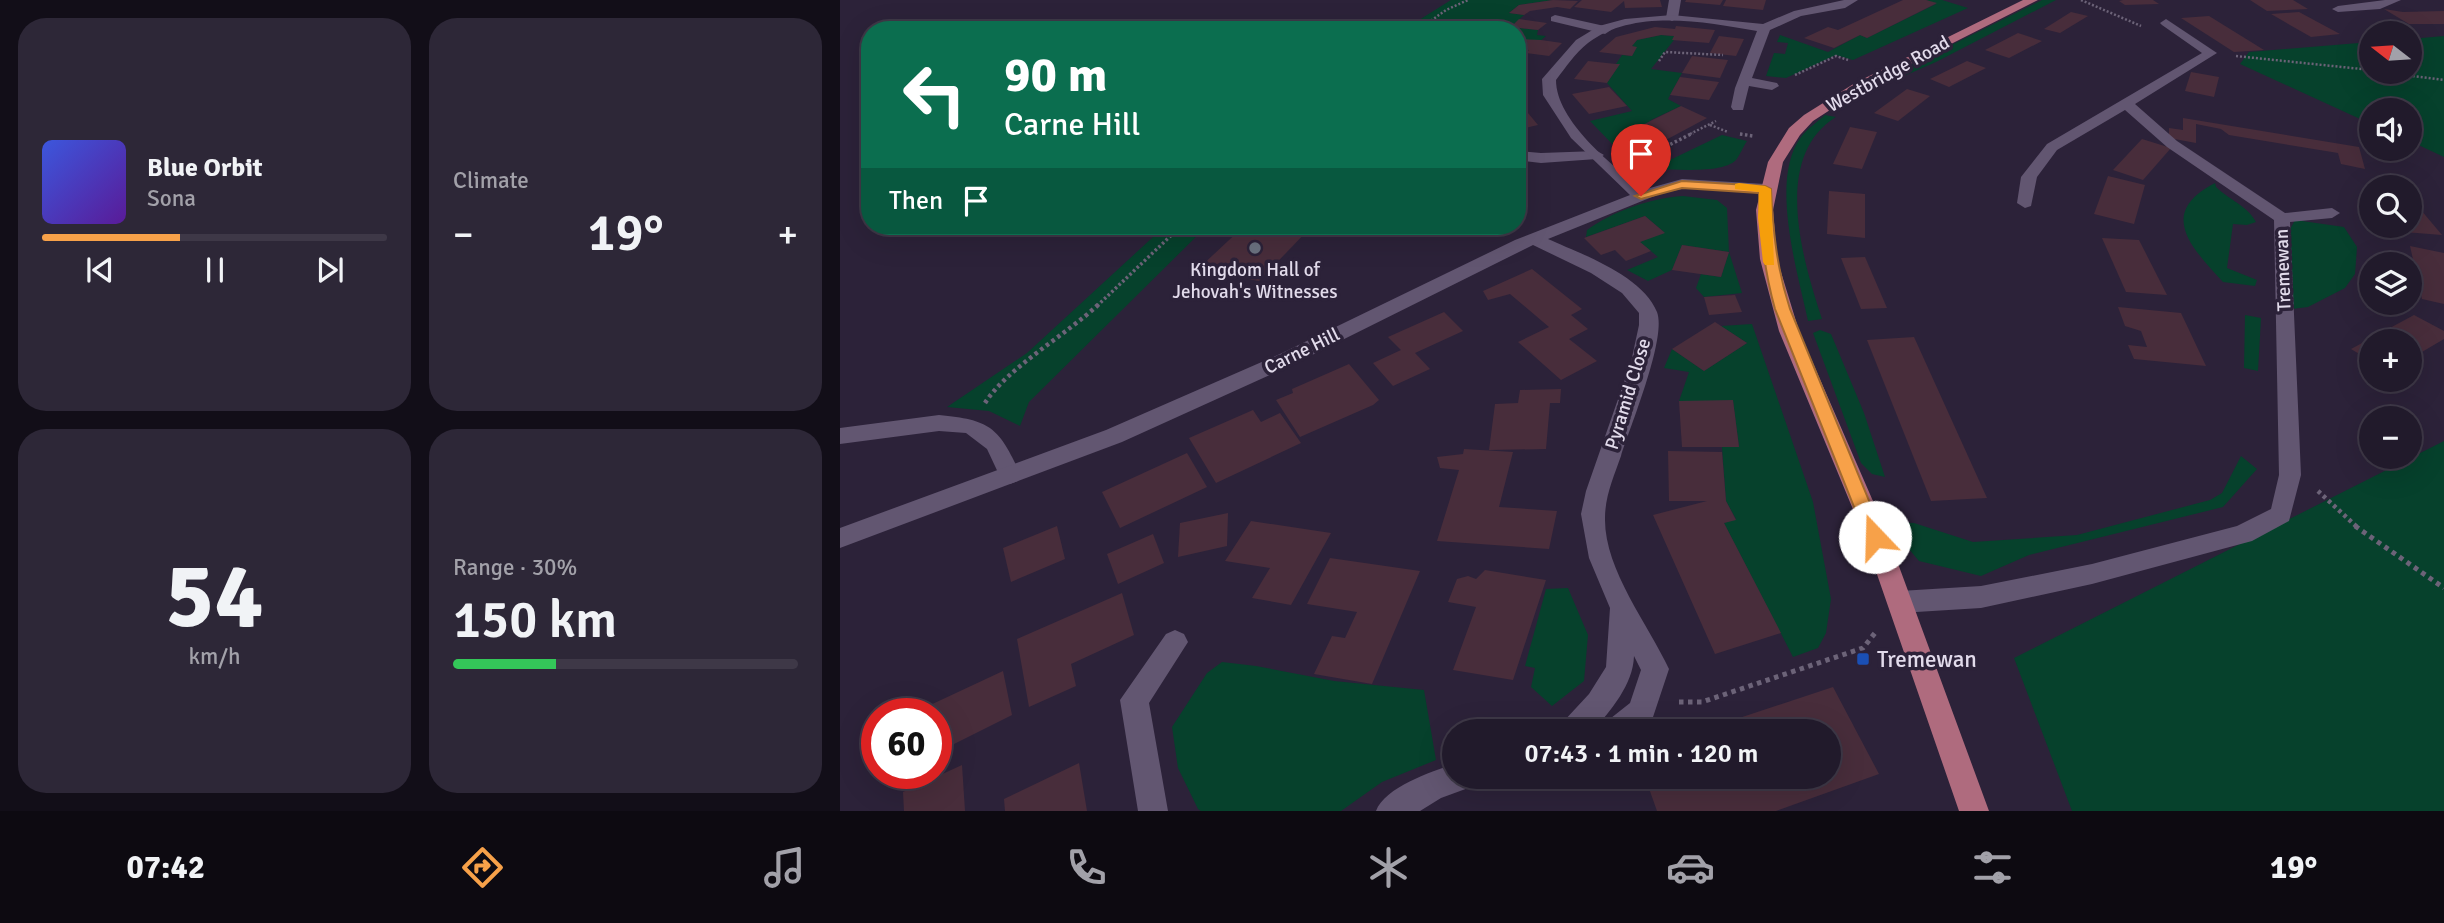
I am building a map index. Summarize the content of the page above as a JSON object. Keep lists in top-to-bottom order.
{
  "streets": {
    "main road": ["Westbridge Road"],
    "street": ["Tremewan", "Carne Hill", "Pyramid Close"]
  },
  "crossings": [
    ["Westbridge Road", "Tremewan"],
    ["Westbridge Road", "Carne Hill"],
    ["Carne Hill", "Pyramid Close"]
  ],
  "places": {
    "other": ["Kingdom Hall of Jehovah's Witnesses"],
    "transit": ["Tremewan"]
  },
  "north": "left",
  "page": {
    "tile": [
      "Climate",
      ["54", "km/h"],
      ["Range · 30%", "150 km"]
    ],
    "map_buttons": ["+", "−"],
    "turn": ["90 m", "Carne Hill"],
    "song": ["Blue Orbit", "Sona"],
    "then": "Then",
    "heat": ["−", "19°", "+"],
    "limit": "60",
    "trip": "07:43 · 1 min · 120 m",
    "tabs": ["07:42", "19°"]
  }
}
